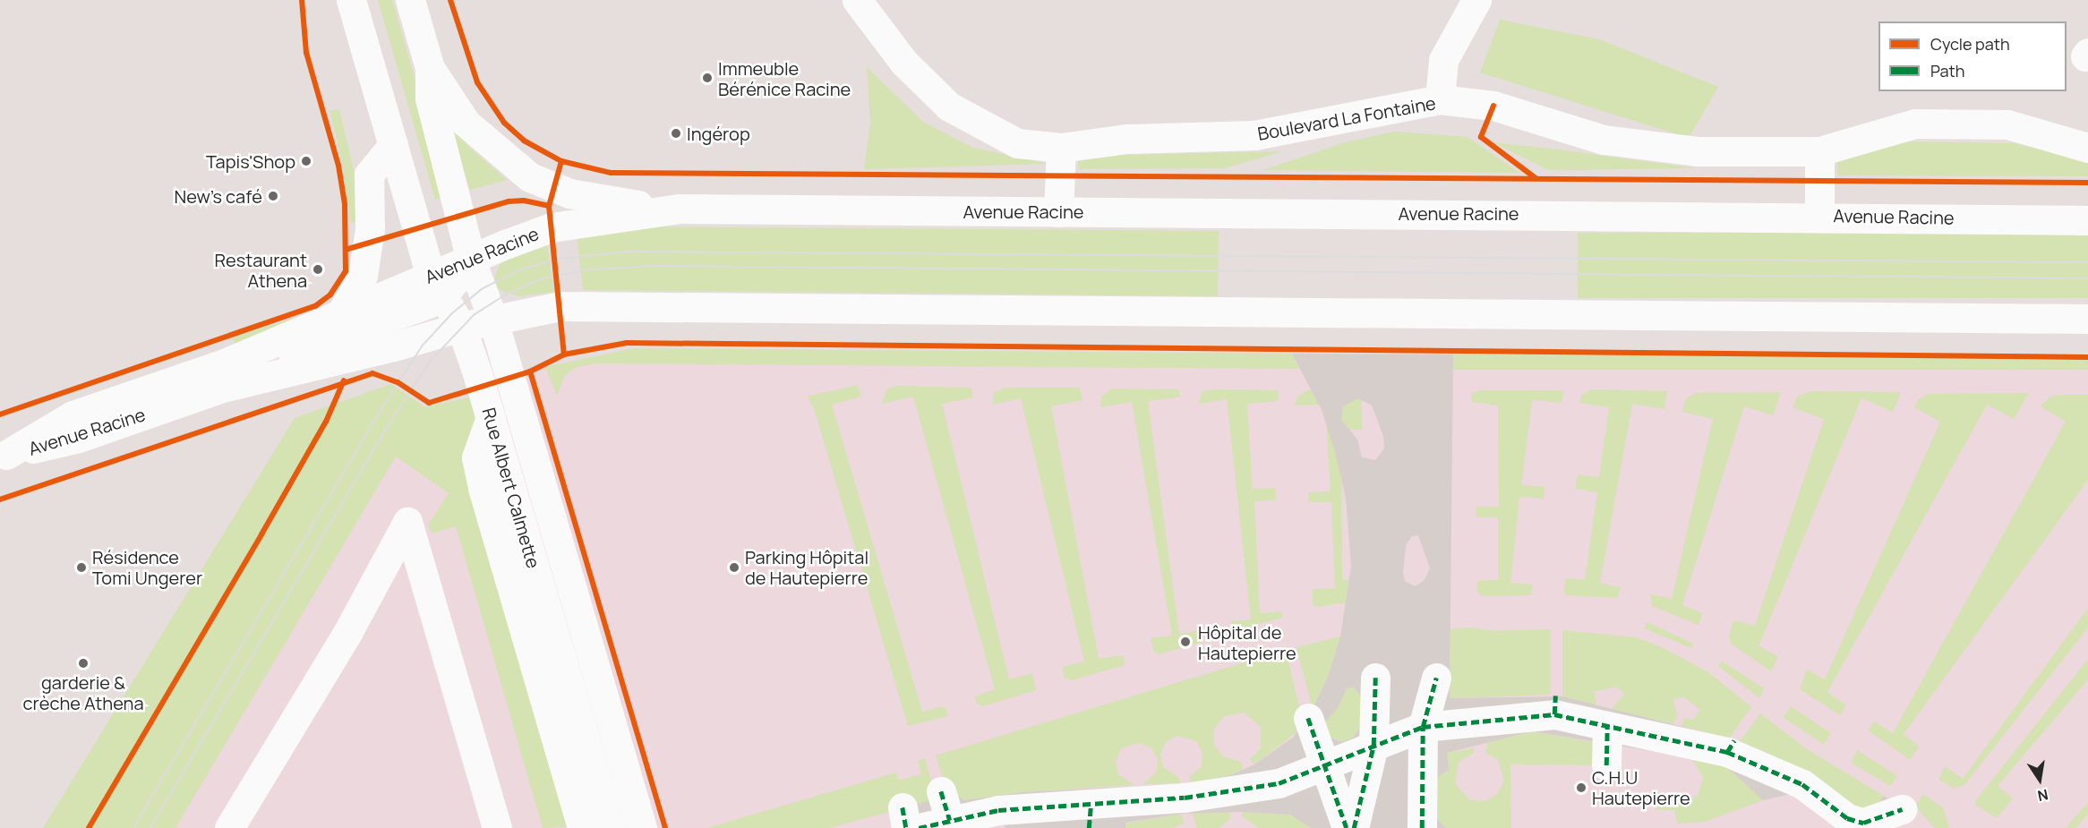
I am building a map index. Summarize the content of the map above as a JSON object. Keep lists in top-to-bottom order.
{
  "streets": {
    "street": ["Boulevard La Fontaine", "Avenue Racine", "Rue Albert Calmette"]
  },
  "crossings": [
    ["Avenue Racine", "Rue Albert Calmette"]
  ],
  "places": [
    "Immeuble Bérénice Racine",
    "Ingérop",
    "Tapis'Shop",
    "New's café",
    "Restaurant Athena",
    "Résidence Tomi Ungerer",
    "Parking Hôpital de Hautepierre",
    "Hôpital de Hautepierre",
    "garderie & crèche Athena",
    "C.H.U Hautepierre"
  ],
  "legend": ["Cycle path", "Path"],
  "north": "bottom"
}
